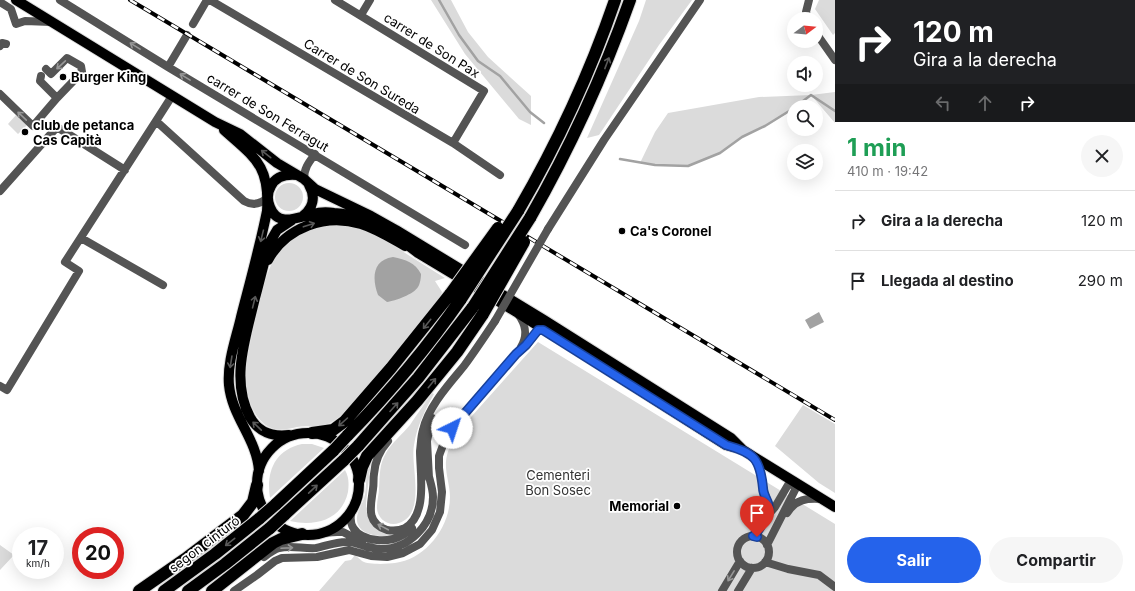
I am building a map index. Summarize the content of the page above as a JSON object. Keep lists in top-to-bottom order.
{
  "streets": {
    "highway": ["segon cinturó"],
    "street": ["carrer de Son Pax", "Carrer de Son Sureda", "carrer de Son Ferragut"]
  },
  "crossings": [
    ["carrer de Son Pax", "Carrer de Son Sureda"]
  ],
  "parks": ["Cementeri Bon Sosec"],
  "places": [
    "Burger King",
    "club de petanca Cas Capità",
    "Ca's Coronel",
    "Memorial"
  ],
  "north": "right",
  "page": {
    "turn": ["120 m", "Gira a la derecha"],
    "heading": ["1 min", "410 m · 19:42"],
    "list": [
      {
        "name": "Gira a la derecha",
        "value": "120 m"
      },
      {
        "name": "Llegada al destino",
        "value": "290 m"
      }
    ],
    "speed": "17 km/h",
    "limit": "20",
    "buttons": ["Salir", "Compartir"]
  }
}
